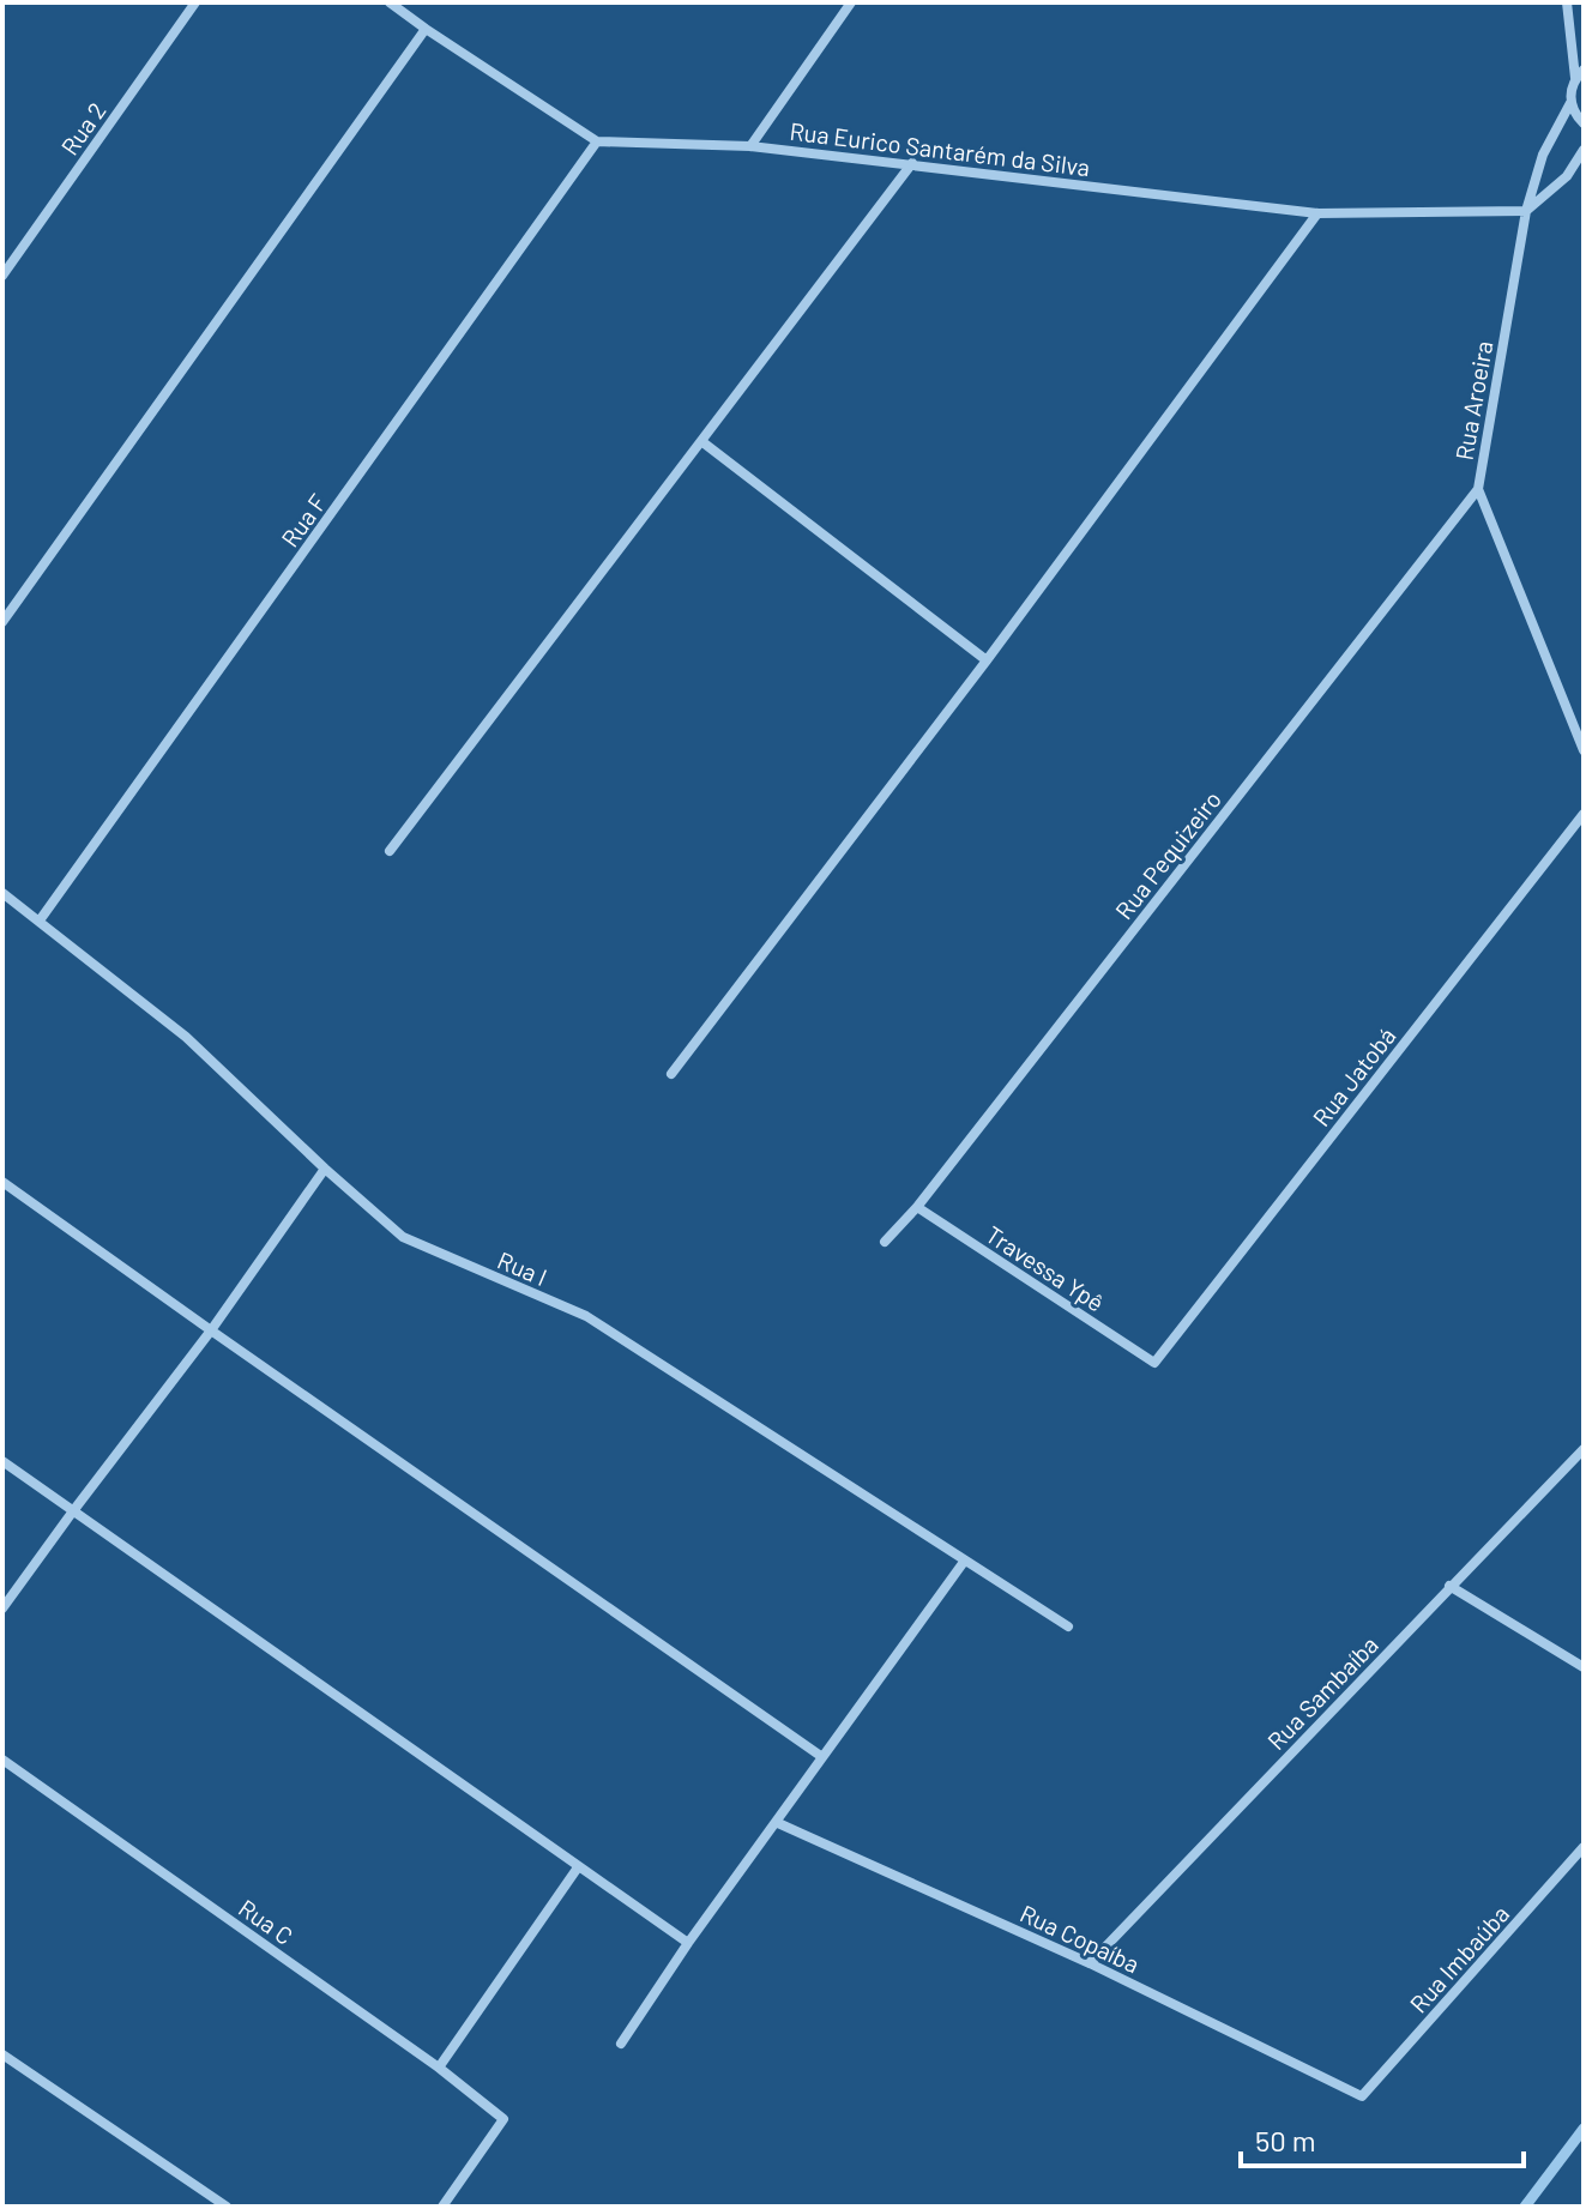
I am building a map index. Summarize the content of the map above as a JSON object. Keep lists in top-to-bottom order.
{
  "streets": {
    "street": [
      "Rua 2",
      "Rua Eurico Santarém da Silva",
      "Rua Aroeira",
      "Rua F",
      "Rua Pequizeiro",
      "Rua Jatobá",
      "Rua I",
      "Travessa Ypê",
      "Rua Sambaíba",
      "Rua C",
      "Rua Copaíba",
      "Rua Imbaúba"
    ]
  },
  "crossings": [
    ["Rua Eurico Santarém da Silva", "Rua Aroeira"],
    ["Rua Eurico Santarém da Silva", "Rua F"],
    ["Rua Aroeira", "Rua Pequizeiro"],
    ["Rua F", "Rua I"],
    ["Rua Pequizeiro", "Travessa Ypê"],
    ["Rua Jatobá", "Travessa Ypê"],
    ["Rua Sambaíba", "Rua Copaíba"],
    ["Rua Copaíba", "Rua Imbaúba"]
  ],
  "scale_bar": "50 m"
}
